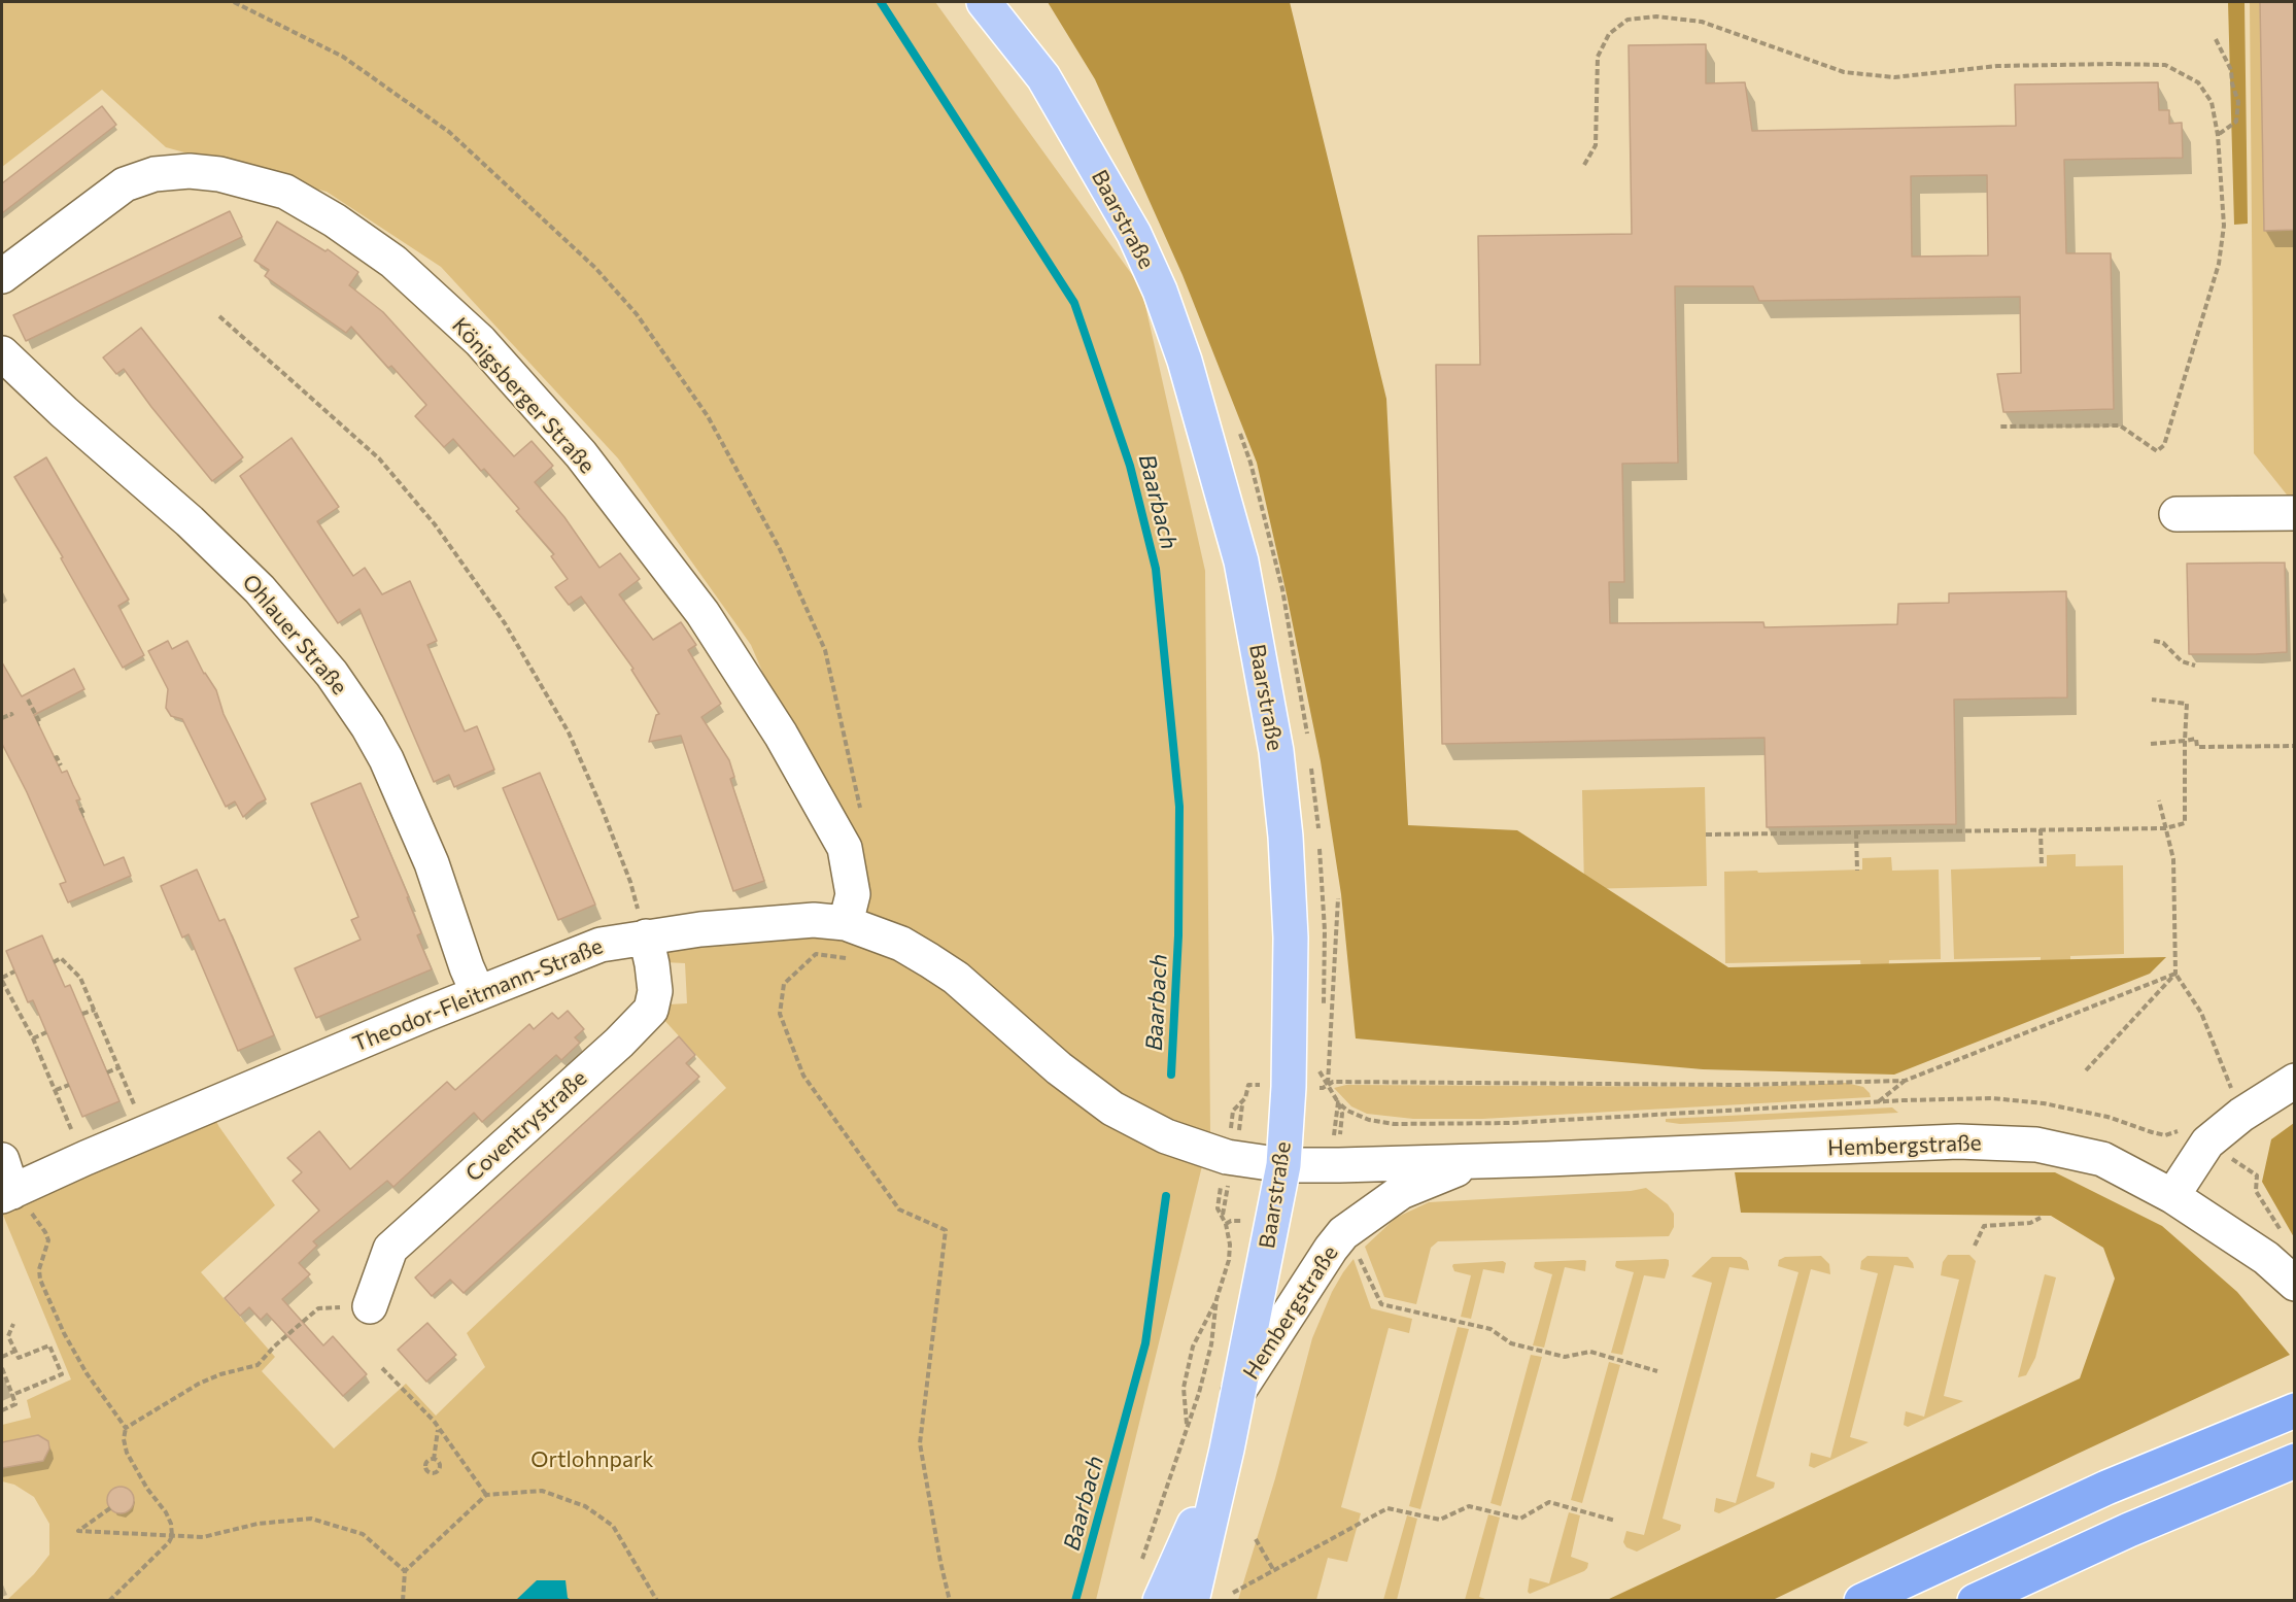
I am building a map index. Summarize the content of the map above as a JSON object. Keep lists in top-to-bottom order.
{
  "streets": {
    "main road": ["Baarstraße"],
    "street": [
      "Königsberger Straße",
      "Ohlauer Straße",
      "Theodor-Fleitmann-Straße",
      "Coventrystraße",
      "Hembergstraße"
    ]
  },
  "crossings": [
    ["Baarstraße", "Theodor-Fleitmann-Straße"],
    ["Baarstraße", "Hembergstraße"],
    ["Königsberger Straße", "Theodor-Fleitmann-Straße"],
    ["Ohlauer Straße", "Theodor-Fleitmann-Straße"],
    ["Theodor-Fleitmann-Straße", "Coventrystraße"],
    ["Theodor-Fleitmann-Straße", "Hembergstraße"]
  ],
  "water": ["Baarbach"],
  "parks": ["Ortlohnpark"]
}
